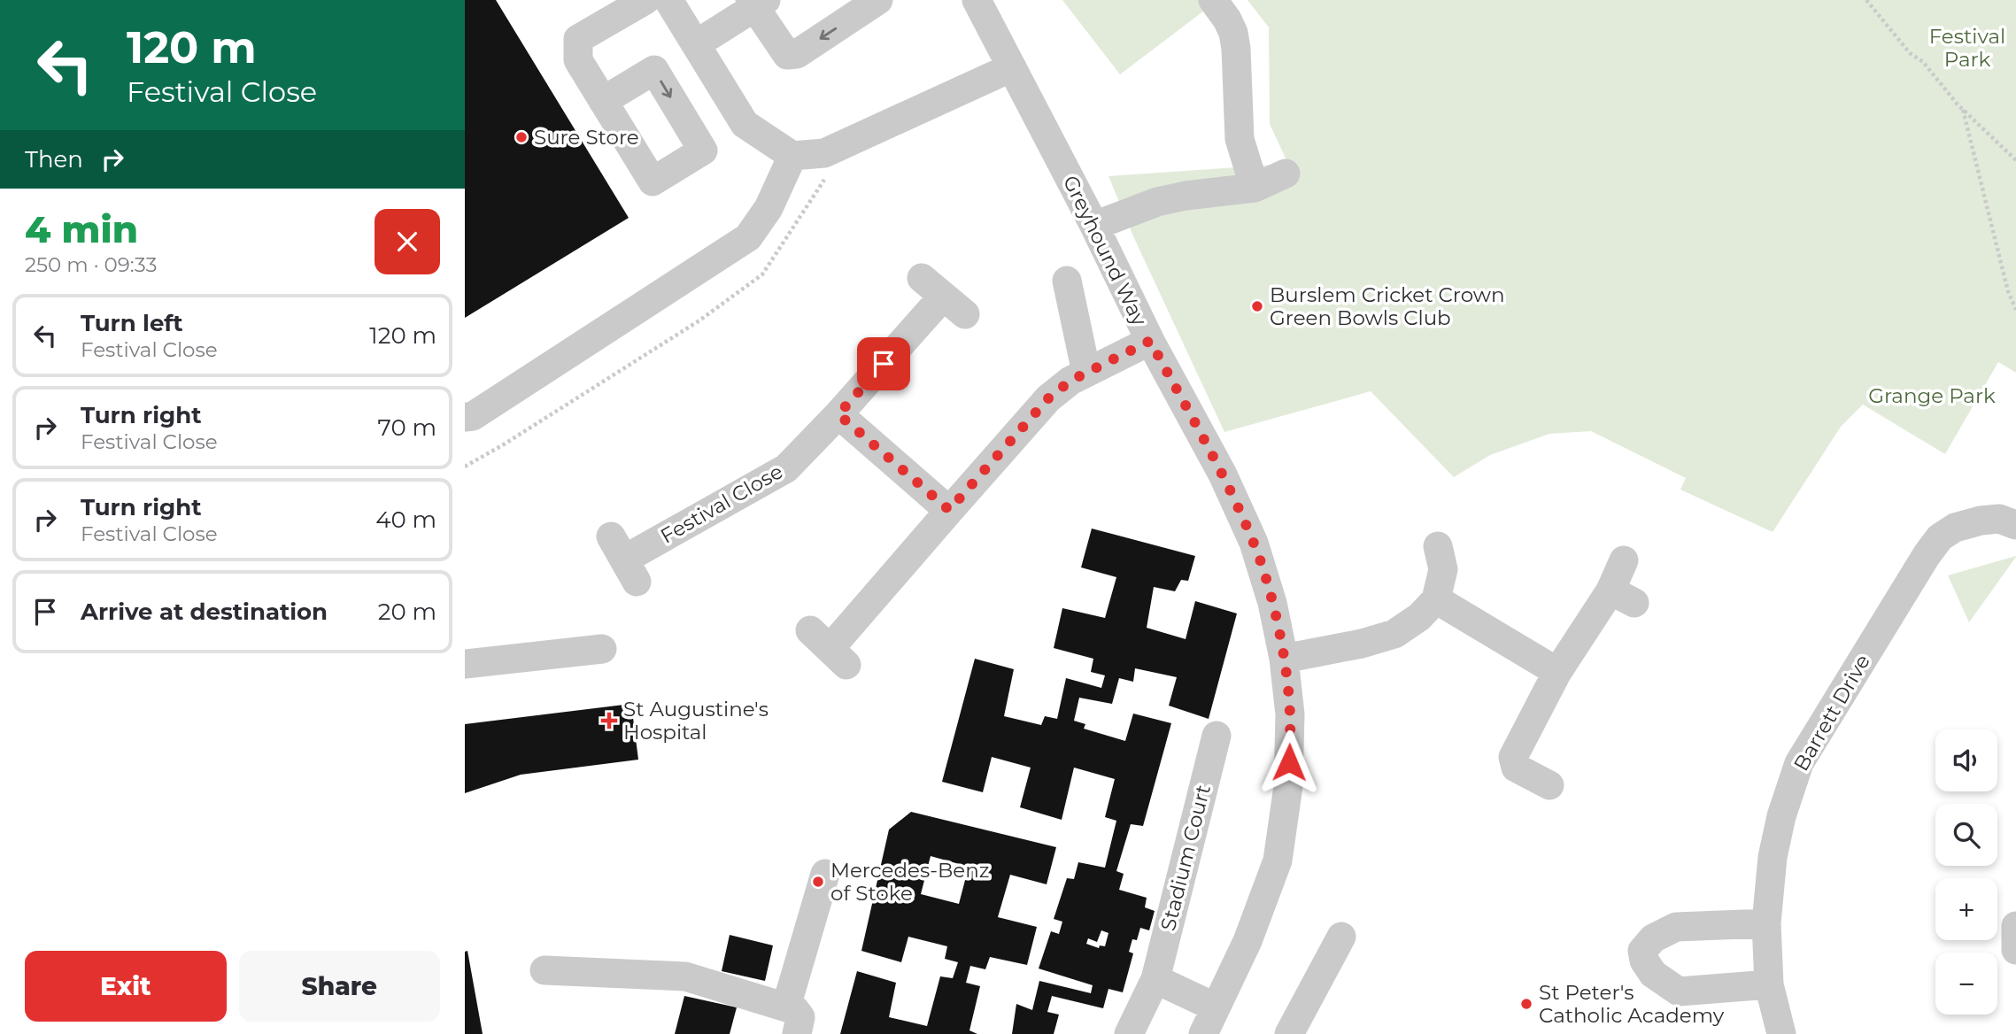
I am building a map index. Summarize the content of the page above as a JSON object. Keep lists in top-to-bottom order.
{
  "streets": {
    "street": [
      "Greyhound Way",
      "Festival Close",
      "Barrett Drive",
      "Stadium Court"
    ]
  },
  "parks": ["Festival Park", "Grange Park"],
  "places": {
    "other": [
      "Sure Store",
      "Burslem Cricket Crown Green Bowls Club",
      "Mercedes-Benz of Stoke",
      "St Peter's Catholic Academy"
    ],
    "health": ["St Augustine's Hospital"]
  },
  "page": {
    "turn": ["120 m", "Festival Close"],
    "then": "Then",
    "heading": ["4 min", "250 m · 09:33"],
    "list": [
      {
        "name": "Turn left",
        "note": "Festival Close",
        "value": "120 m"
      },
      {
        "name": "Turn right",
        "note": "Festival Close",
        "value": "70 m"
      },
      {
        "name": "Turn right",
        "note": "Festival Close",
        "value": "40 m"
      },
      {
        "name": "Arrive at destination",
        "value": "20 m"
      }
    ],
    "map_buttons": ["+", "−"],
    "buttons": ["Exit", "Share"]
  }
}
